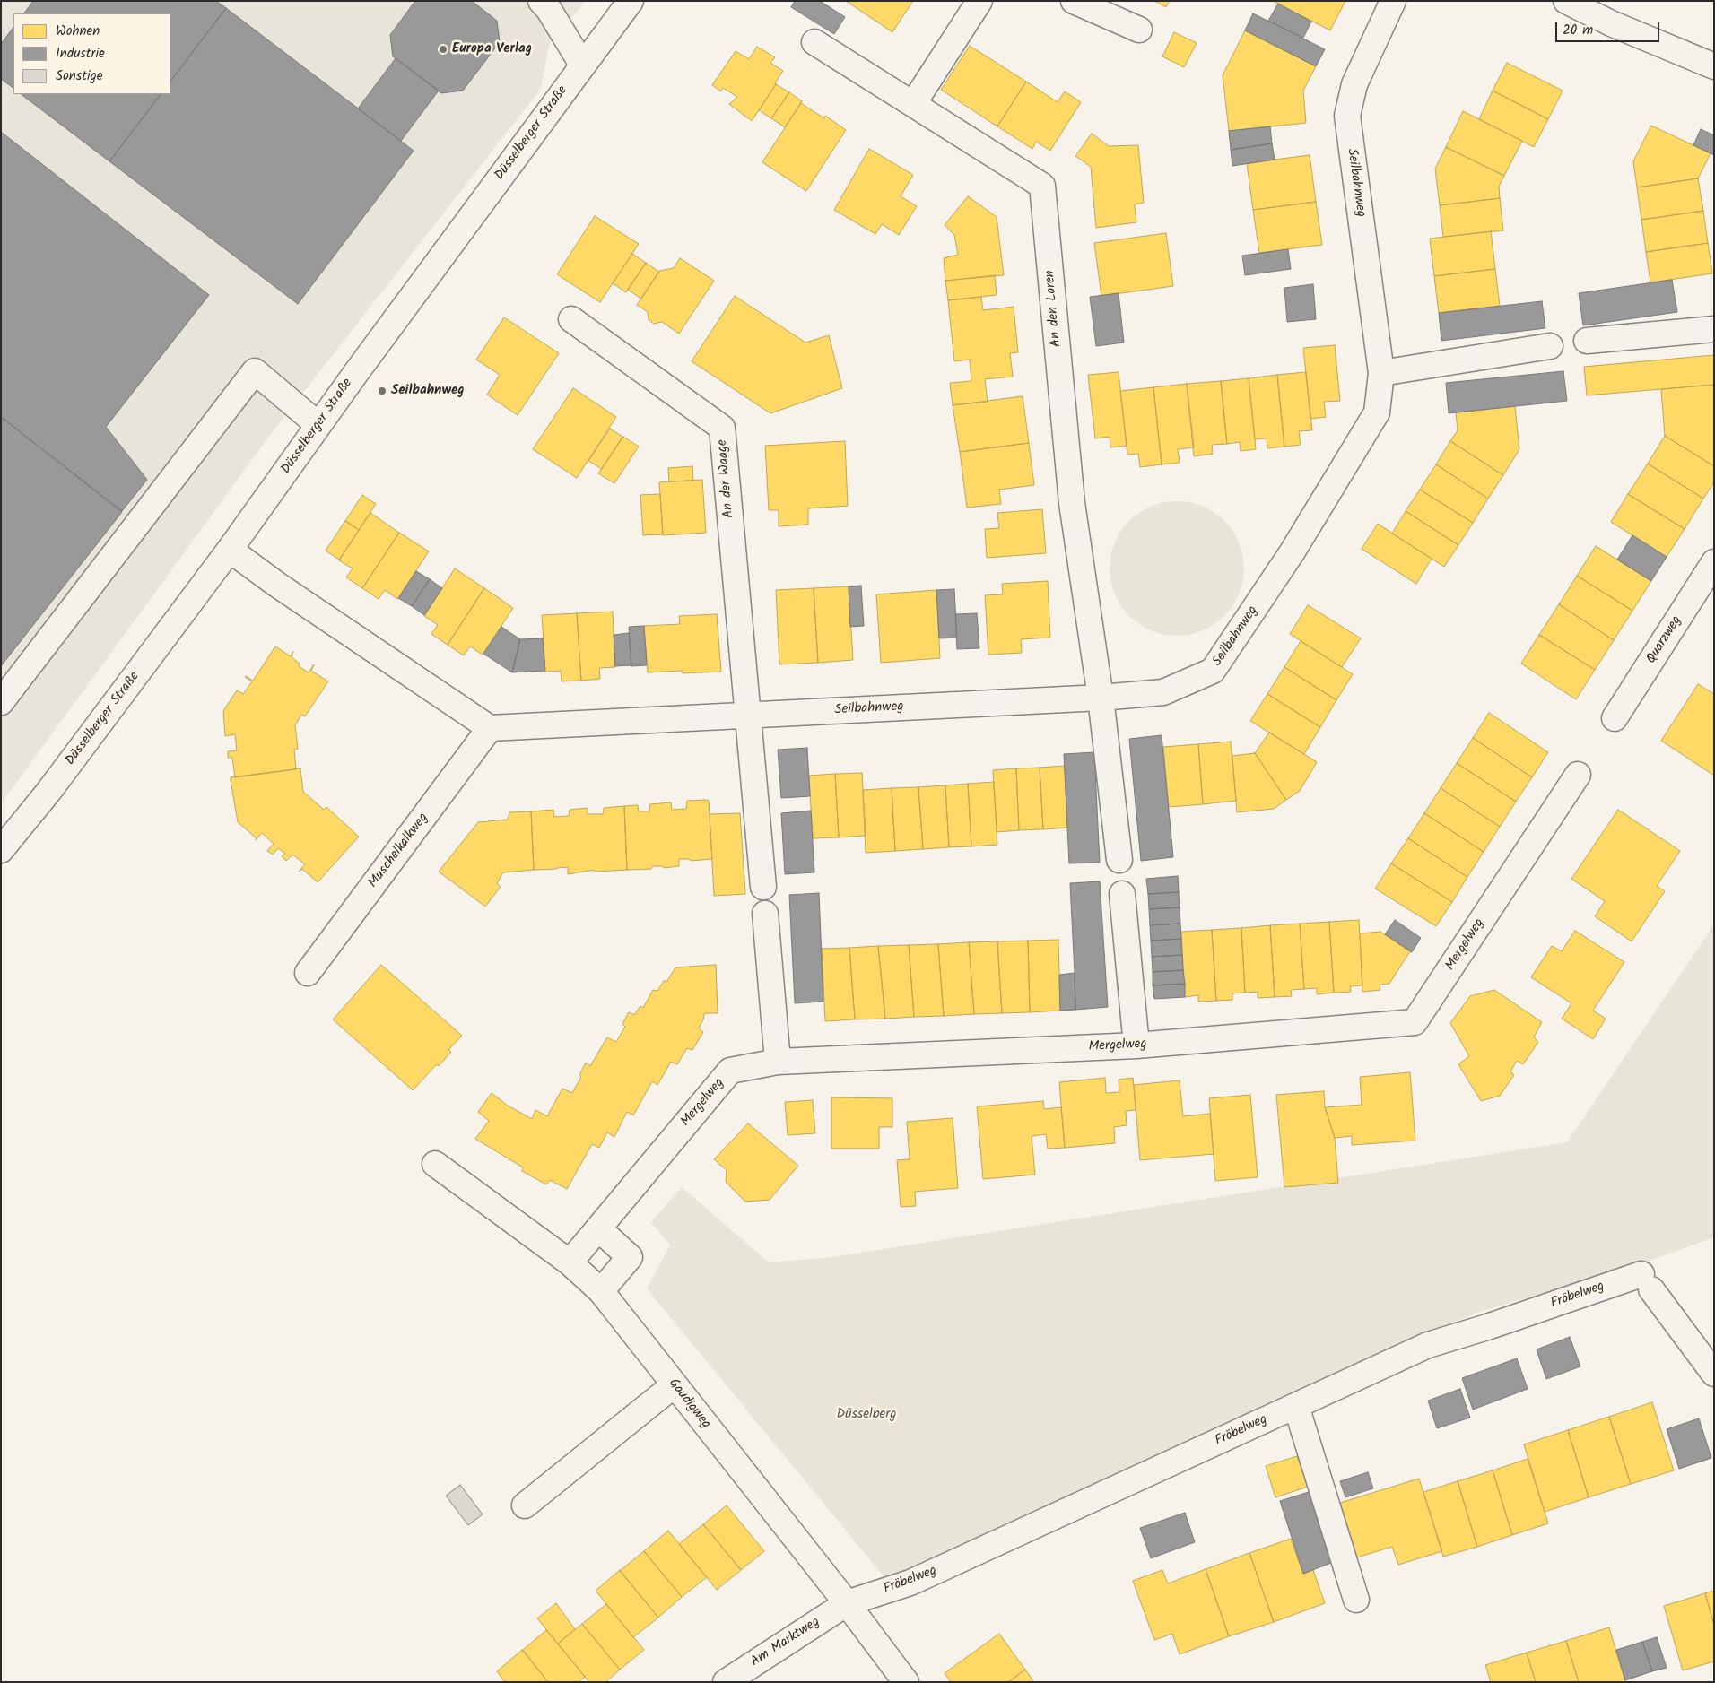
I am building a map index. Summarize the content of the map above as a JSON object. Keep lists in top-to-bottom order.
{
  "streets": {
    "street": [
      "Düsselberger Straße",
      "Seilbahnweg",
      "An den Loren",
      "An der Waage",
      "Quarzweg",
      "Muschelkalkweg",
      "Mergelweg",
      "Fröbelweg",
      "Gaudigweg",
      "Am Marktweg"
    ]
  },
  "crossings": [
    ["Seilbahnweg", "An den Loren"],
    ["Seilbahnweg", "An der Waage"],
    ["Seilbahnweg", "Muschelkalkweg"],
    ["Mergelweg", "Gaudigweg"],
    ["Fröbelweg", "Gaudigweg"],
    ["Fröbelweg", "Am Marktweg"],
    ["Gaudigweg", "Am Marktweg"]
  ],
  "parks": ["Düsselberg"],
  "places": ["Europa Verlag", "Seilbahnweg"],
  "legend": ["Wohnen", "Industrie", "Sonstige"],
  "scale_bar": "20 m"
}
